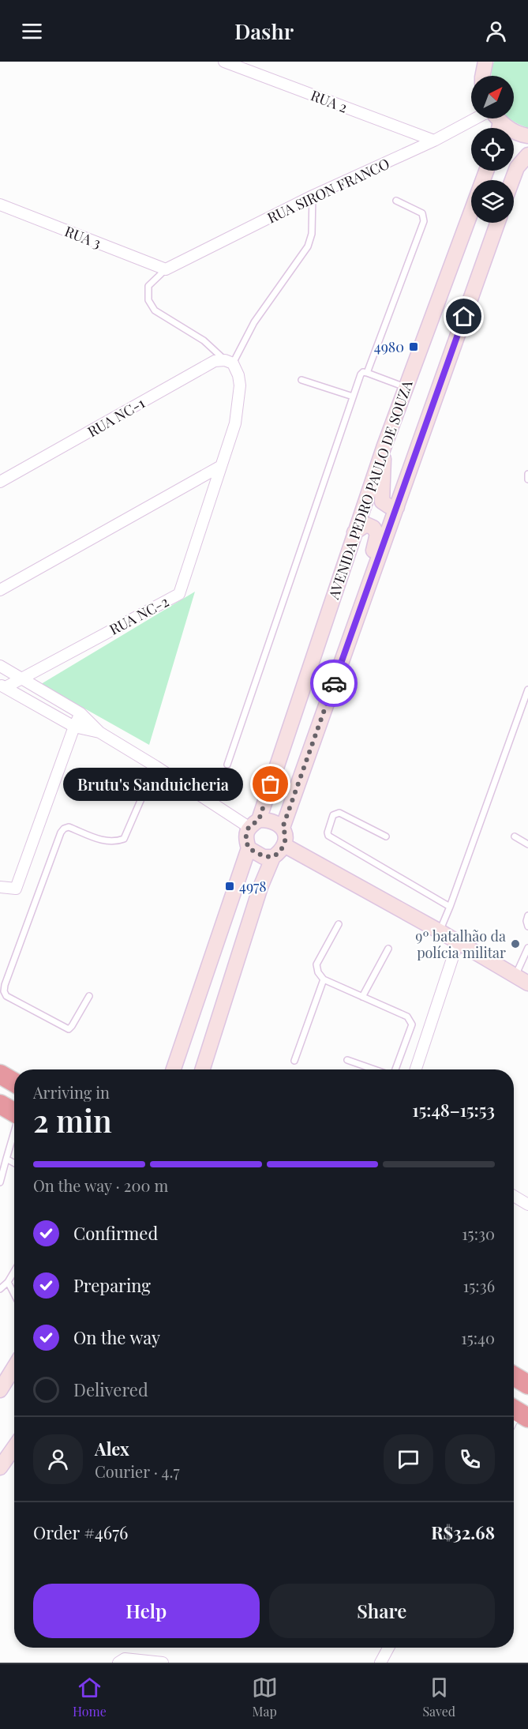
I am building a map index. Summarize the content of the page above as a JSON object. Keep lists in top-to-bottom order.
{
  "streets": {
    "main road": ["AVENIDA PEDRO PAULO DE SOUZA"],
    "street": [
      "RUA 2",
      "RUA SIRON FRANCO",
      "RUA 3",
      "RUA NC-1",
      "RUA NC-2"
    ]
  },
  "crossings": [
    ["RUA 2", "RUA SIRON FRANCO"],
    ["RUA SIRON FRANCO", "RUA 3"],
    ["RUA NC-1", "RUA NC-2"]
  ],
  "places": {
    "transit": ["4980", "4978"],
    "other": ["Brutu's Sanduicheria", "9º batalhão da polícia militar"]
  },
  "north": "top right",
  "page": {
    "header": "Dashr",
    "bubble": "Brutu's Sanduicheria",
    "heading": ["2 min", "Arriving in", "15:48–15:53"],
    "panel": [
      "Alex",
      "Courier · 4.7",
      "Order #4676",
      "R$32.68"
    ],
    "bar": "On the way · 200 m",
    "list": [
      ["Confirmed", "15:30"],
      ["Preparing", "15:36"],
      ["On the way", "15:40"],
      "Delivered"
    ],
    "buttons": ["Help", "Share"],
    "tabs": ["Home", "Map", "Saved"]
  }
}
